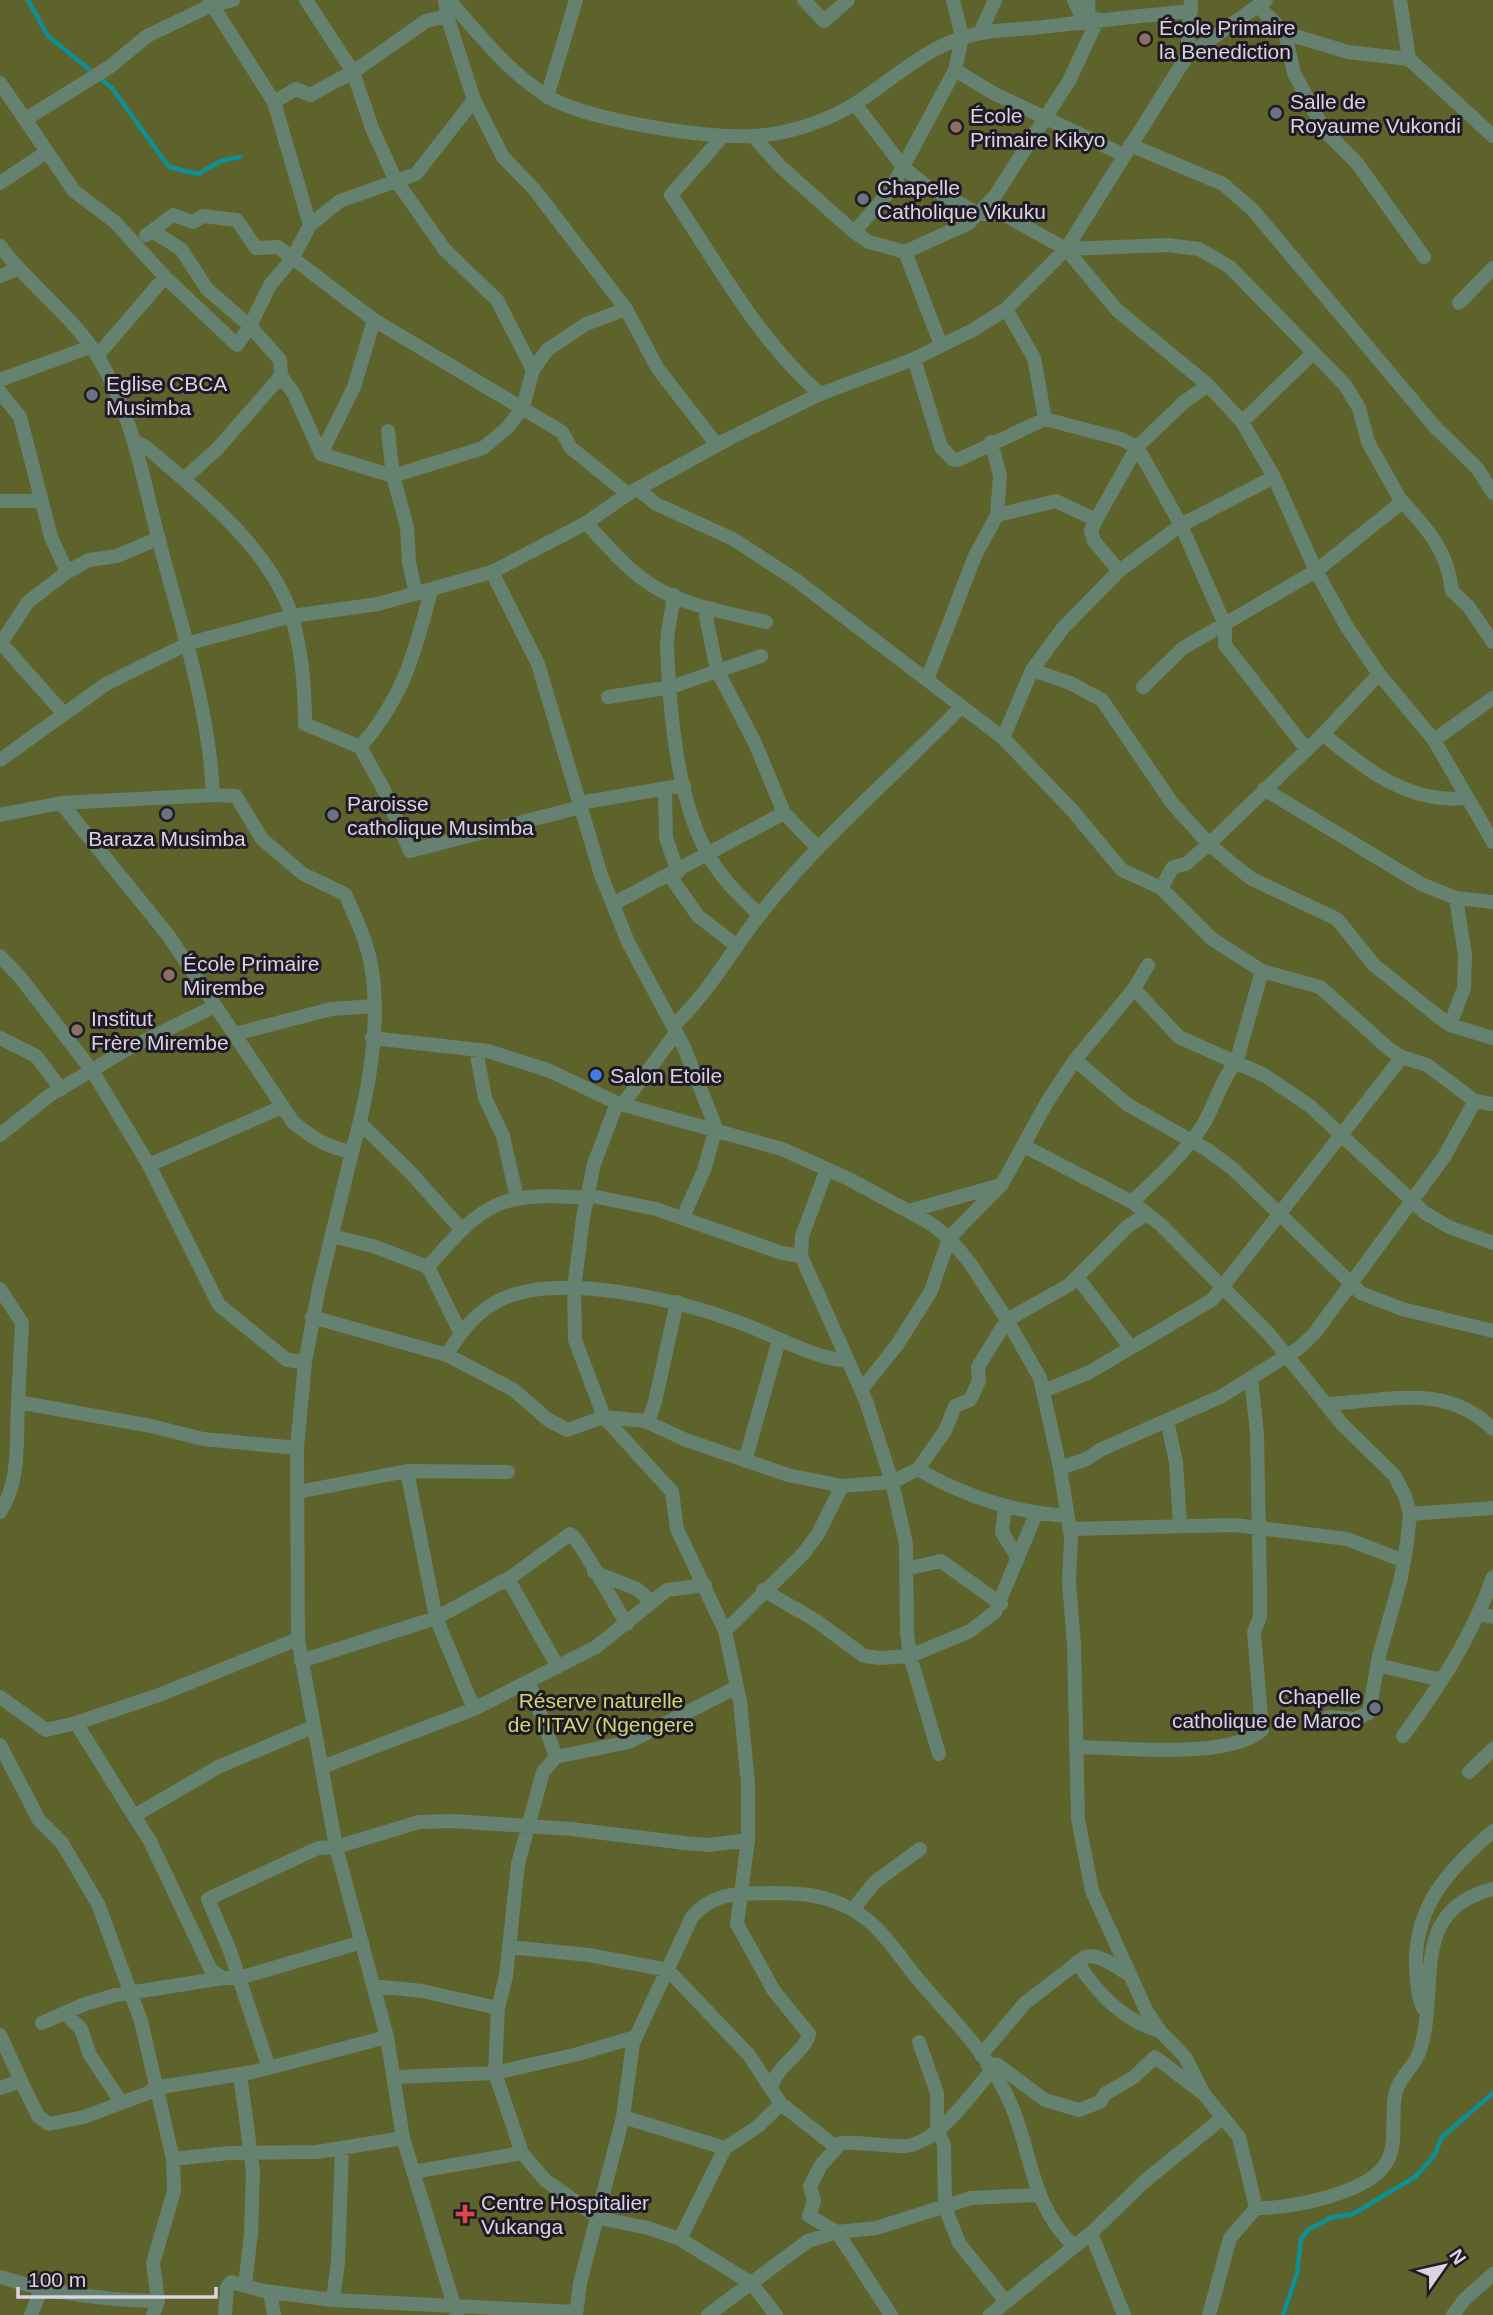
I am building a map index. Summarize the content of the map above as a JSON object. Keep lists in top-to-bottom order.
{
  "parks": ["Réserve naturelle de l'ITAV (Ngengere"],
  "places": {
    "other": [
      "École Primaire la Benediction",
      "Salle de Royaume Vukondi",
      "École Primaire Kikyo",
      "Chapelle Catholique Vikuku",
      "Eglise CBCA Musimba",
      "Baraza Musimba",
      "Paroisse catholique Musimba",
      "École Primaire Mirembe",
      "Institut Frère Mirembe",
      "Salon Etoile",
      "Chapelle catholique de Maroc"
    ],
    "health": ["Centre Hospitalier Vukanga"]
  },
  "scale_bar": "100 m",
  "north": "top right"
}
